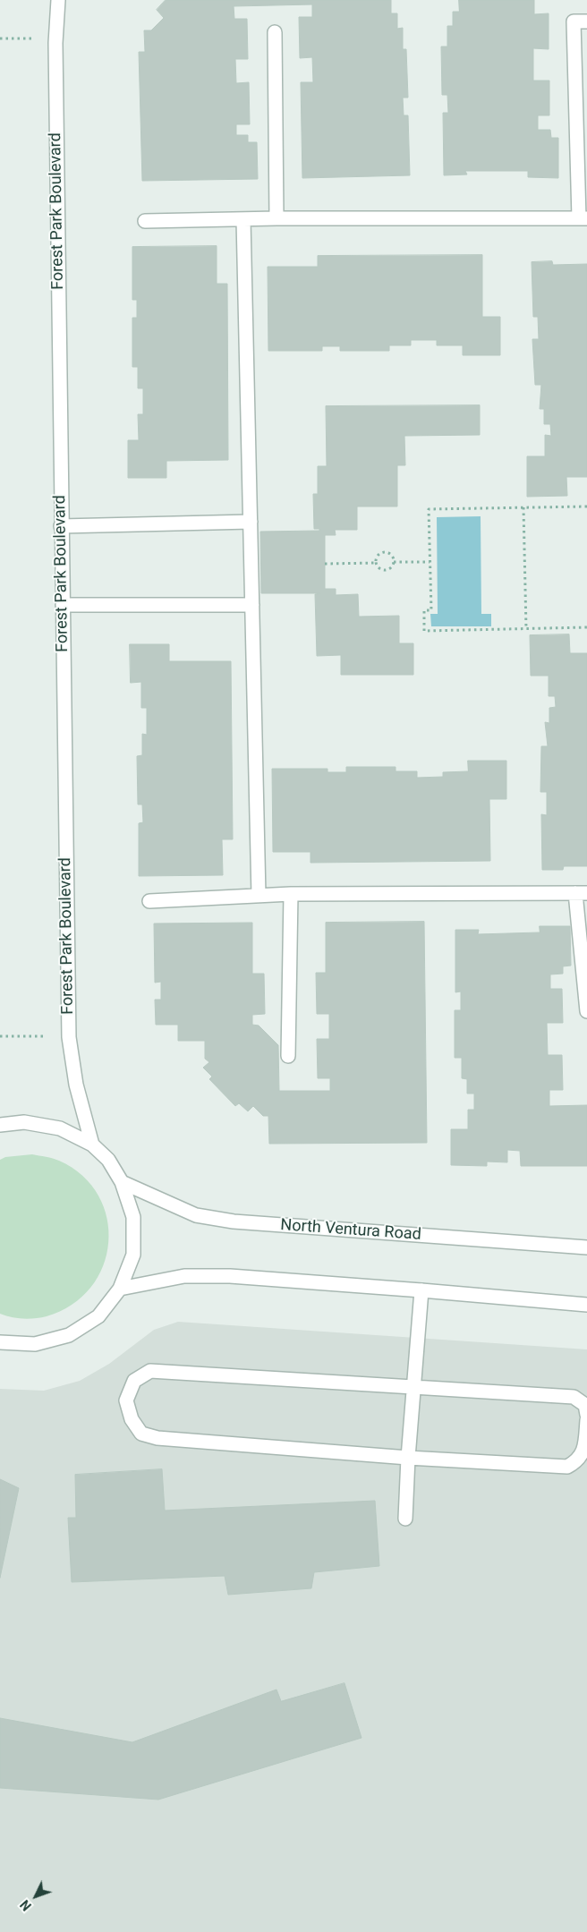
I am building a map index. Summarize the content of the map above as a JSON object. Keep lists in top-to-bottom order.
{
  "streets": {
    "street": ["Forest Park Boulevard", "North Ventura Road"]
  },
  "north": "bottom left"
}
